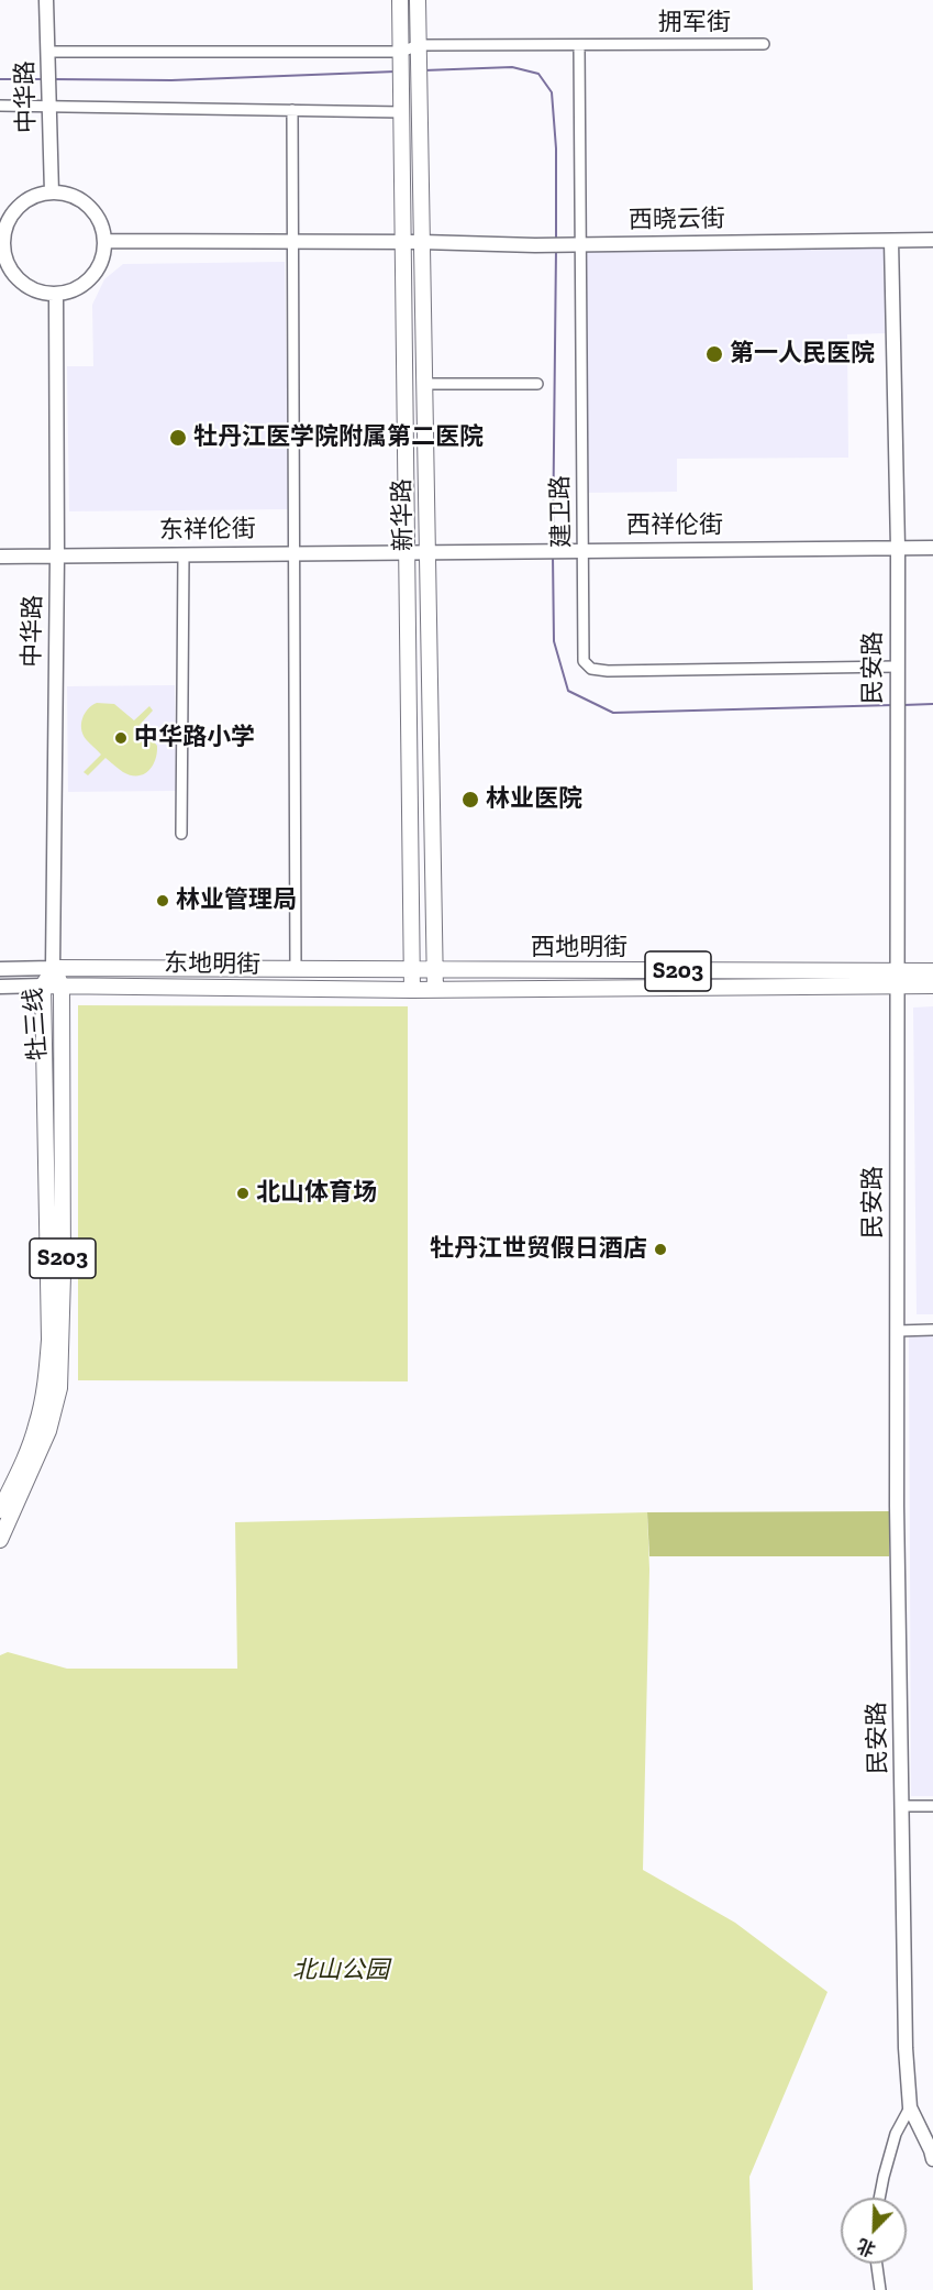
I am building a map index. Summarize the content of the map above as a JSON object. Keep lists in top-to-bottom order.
{
  "streets": {
    "main road": [
      "新华路",
      "西地明街",
      "东地明街",
      "S203",
      "牡三线"
    ],
    "street": [
      "拥军街",
      "中华路",
      "西晓云街",
      "建卫路",
      "西祥伦街",
      "东祥伦街",
      "民安路"
    ]
  },
  "crossings": [
    ["拥军街", "建卫路"],
    ["拥军街", "新华路"],
    ["中华路", "西晓云街"],
    ["中华路", "东祥伦街"],
    ["中华路", "东地明街"],
    ["中华路", "牡三线"],
    ["西晓云街", "建卫路"],
    ["西晓云街", "新华路"],
    ["西晓云街", "民安路"],
    ["建卫路", "西祥伦街"],
    ["建卫路", "民安路"],
    ["新华路", "西祥伦街"],
    ["新华路", "东祥伦街"],
    ["新华路", "西地明街"],
    ["新华路", "东地明街"],
    ["西祥伦街", "东祥伦街"],
    ["西祥伦街", "民安路"],
    ["民安路", "西地明街"],
    ["西地明街", "东地明街"],
    ["东地明街", "牡三线"]
  ],
  "parks": ["北山公园"],
  "places": [
    "第一人民医院",
    "牡丹江医学院附属第二医院",
    "中华路小学",
    "林业医院",
    "林业管理局",
    "北山体育场",
    "牡丹江世贸假日酒店"
  ],
  "north": "bottom left"
}
